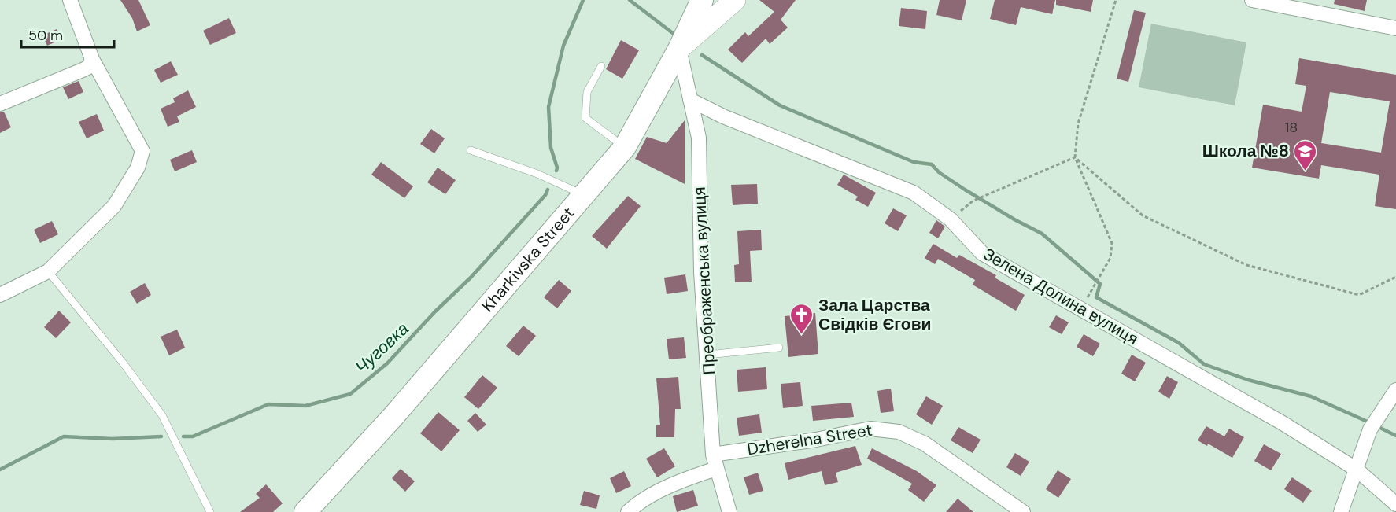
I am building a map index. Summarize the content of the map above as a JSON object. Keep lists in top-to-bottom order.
{
  "streets": {
    "highway": ["Kharkivska Street"],
    "street": ["Преображенська вулиця", "Зелена Долина вулиця", "Dzherelna Street"]
  },
  "crossings": [
    ["Kharkivska Street", "Преображенська вулиця"],
    ["Преображенська вулиця", "Зелена Долина вулиця"],
    ["Преображенська вулиця", "Dzherelna Street"]
  ],
  "water": ["Чуговка"],
  "places": {
    "school or university": ["Школа №8"],
    "church": ["Зала Царства Свідків Єгови"]
  },
  "house_numbers": ["18"],
  "scale_bar": "50 m"
}
